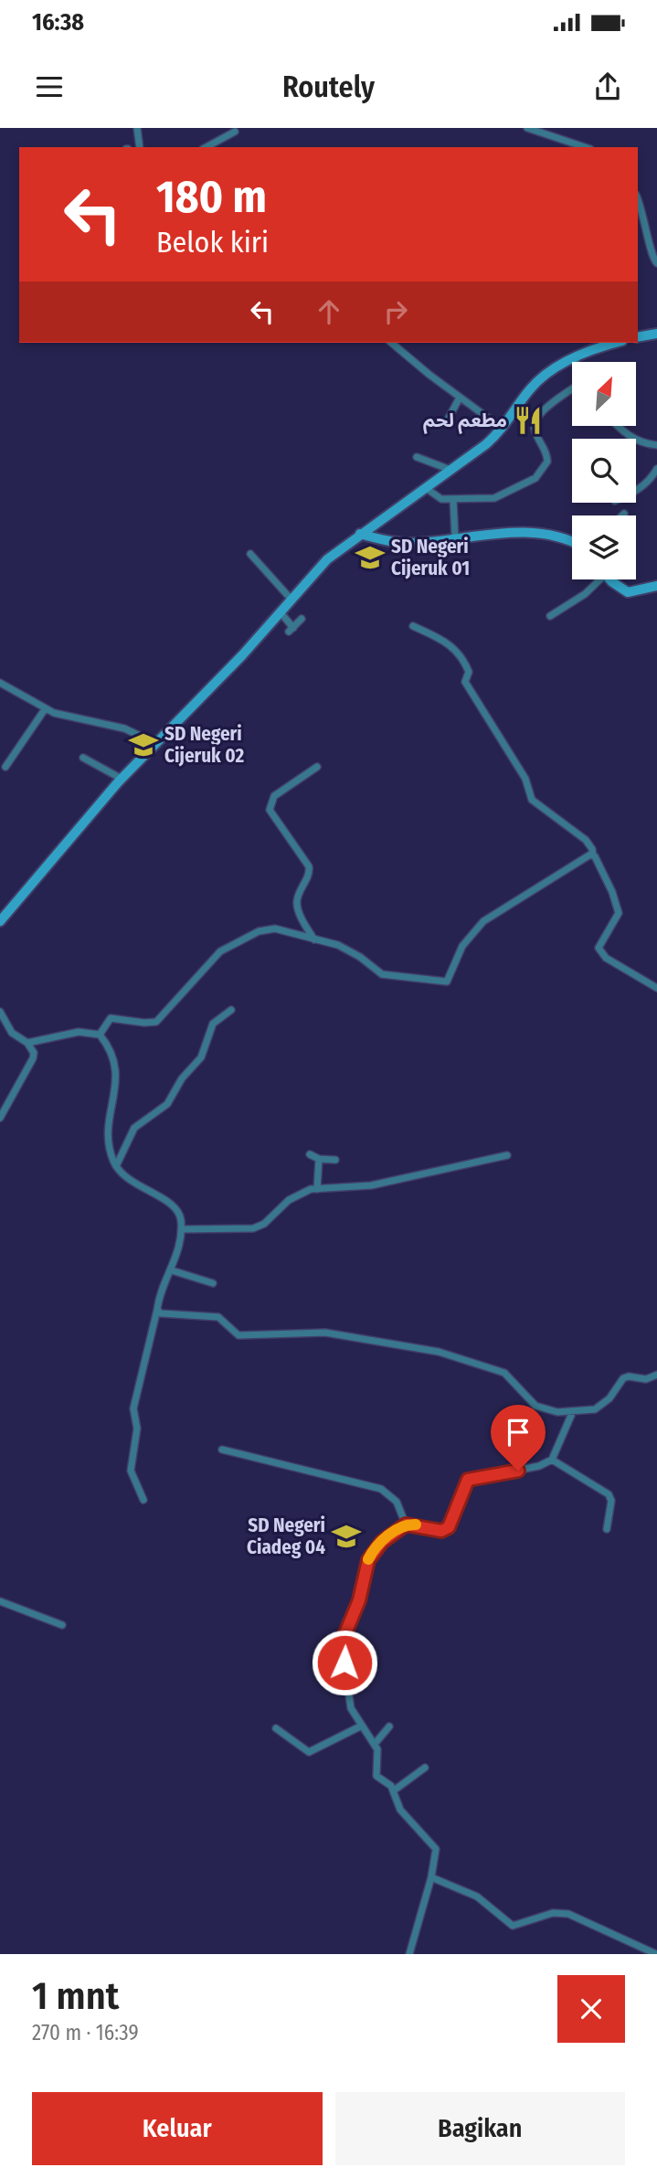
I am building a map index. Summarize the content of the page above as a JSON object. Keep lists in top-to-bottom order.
{
  "places": {
    "restaurant": ["مطعم لحم"],
    "school or university": ["SD Negeri Cijeruk 01", "SD Negeri Cijeruk 02", "SD Negeri Ciadeg 04"]
  },
  "north": "top right",
  "page": {
    "status": "16:38",
    "header": "Routely",
    "turn": ["180 m", "Belok kiri"],
    "heading": ["1 mnt", "270 m · 16:39"],
    "buttons": ["Keluar", "Bagikan"]
  }
}
